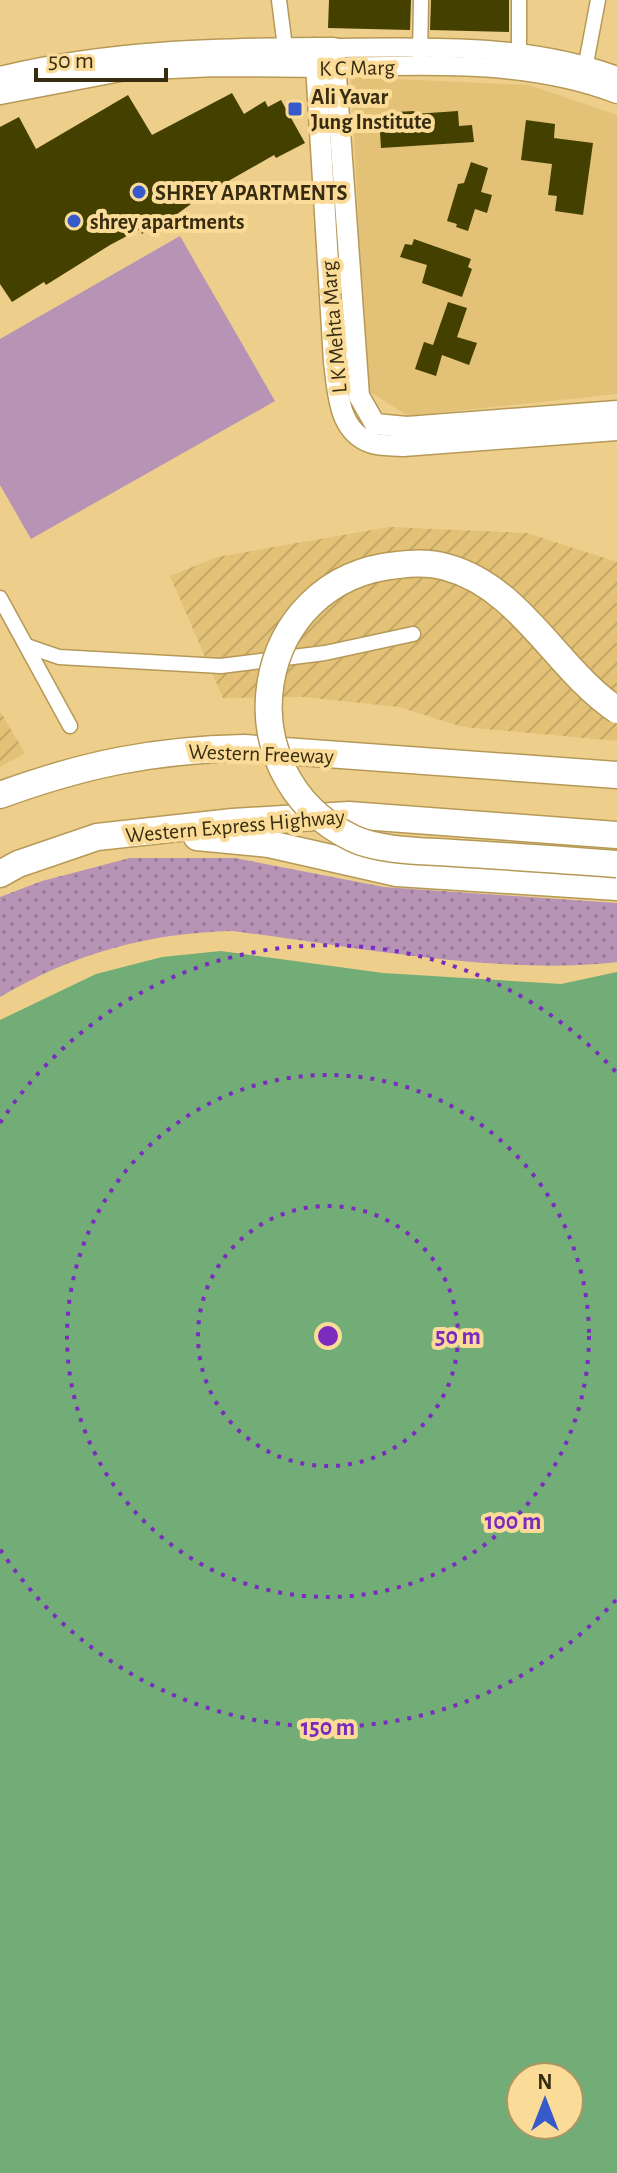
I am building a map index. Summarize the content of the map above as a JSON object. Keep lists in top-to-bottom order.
{
  "streets": {
    "highway": ["Western Freeway", "Western Express Highway"],
    "main road": ["K C Marg", "L K Mehta Marg"]
  },
  "crossings": [
    ["K C Marg", "L K Mehta Marg"]
  ],
  "places": {
    "transit": ["Ali Yavar Jung Institute"],
    "other": ["SHREY APARTMENTS", "shrey apartments"]
  },
  "scale_bar": "50 m",
  "north": "top",
  "rings": ["50 m", "100 m", "150 m"]
}
